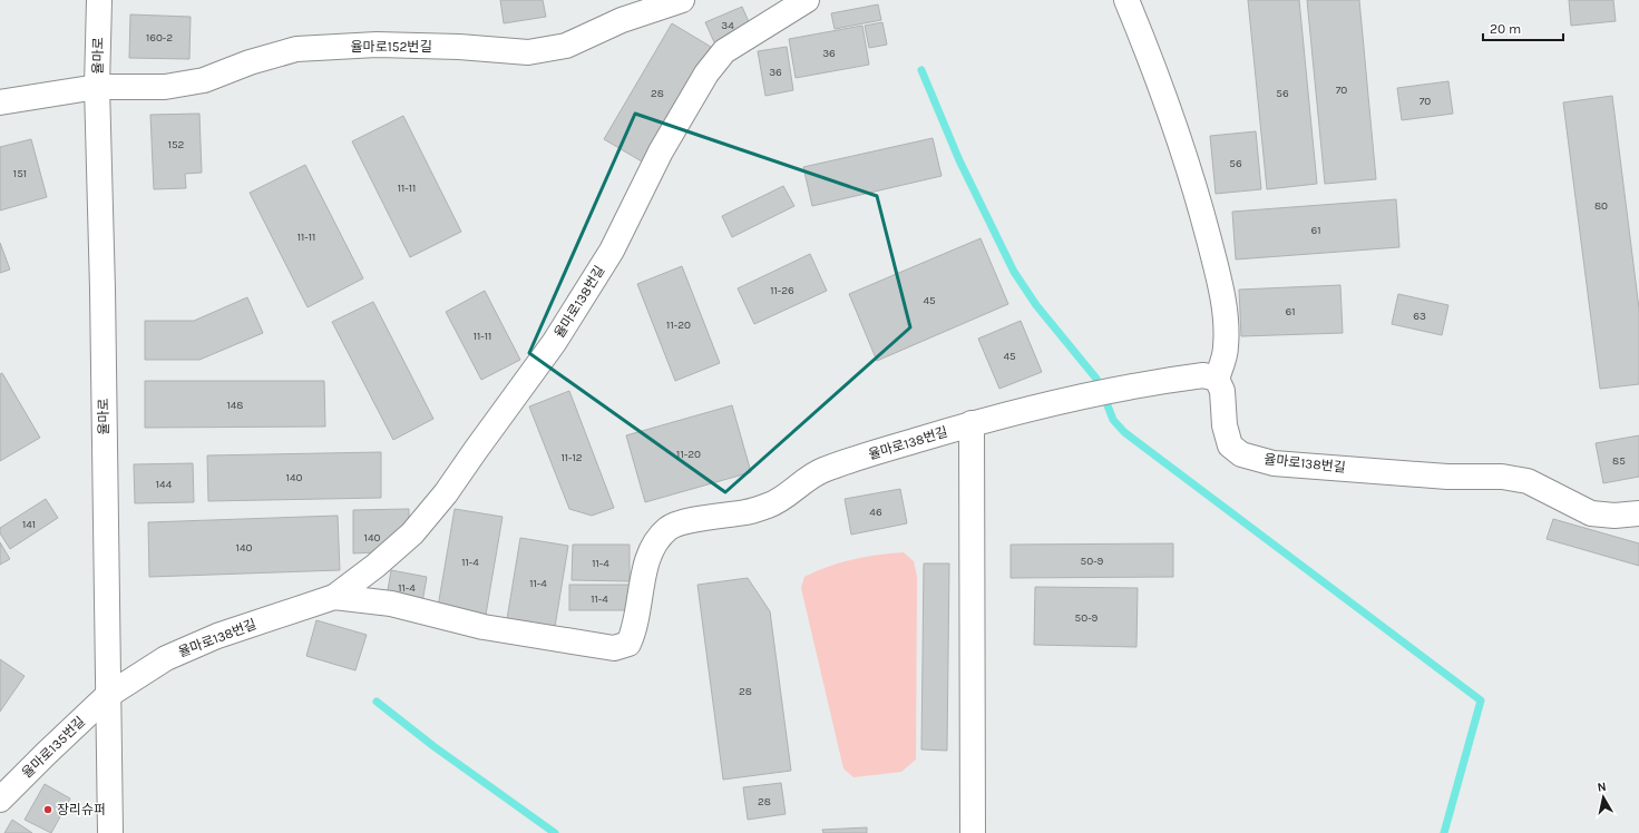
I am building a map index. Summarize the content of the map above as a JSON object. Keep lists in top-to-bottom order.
{
  "streets": {
    "street": [
      "율마로152번길",
      "율마로",
      "율마로138번길",
      "율마로135번길"
    ]
  },
  "crossings": [
    ["율마로152번길", "율마로"],
    ["율마로", "율마로138번길"],
    ["율마로", "율마로135번길"],
    ["율마로138번길", "율마로135번길"]
  ],
  "places": ["장리슈퍼"],
  "house_numbers": [
    "34",
    "160-2",
    "36",
    "36",
    "70",
    "28",
    "56",
    "70",
    "152",
    "56",
    "151",
    "11-11",
    "80",
    "61",
    "11-11",
    "11-26",
    "45",
    "61",
    "63",
    "11-20",
    "11-11",
    "45",
    "148",
    "11-20",
    "11-12",
    "85",
    "140",
    "144",
    "46",
    "141",
    "140",
    "140",
    "50-9",
    "11-4",
    "11-4",
    "11-4",
    "11-4",
    "11-4",
    "50-9",
    "28",
    "28"
  ],
  "scale_bar": "20 m",
  "north": "top"
}
